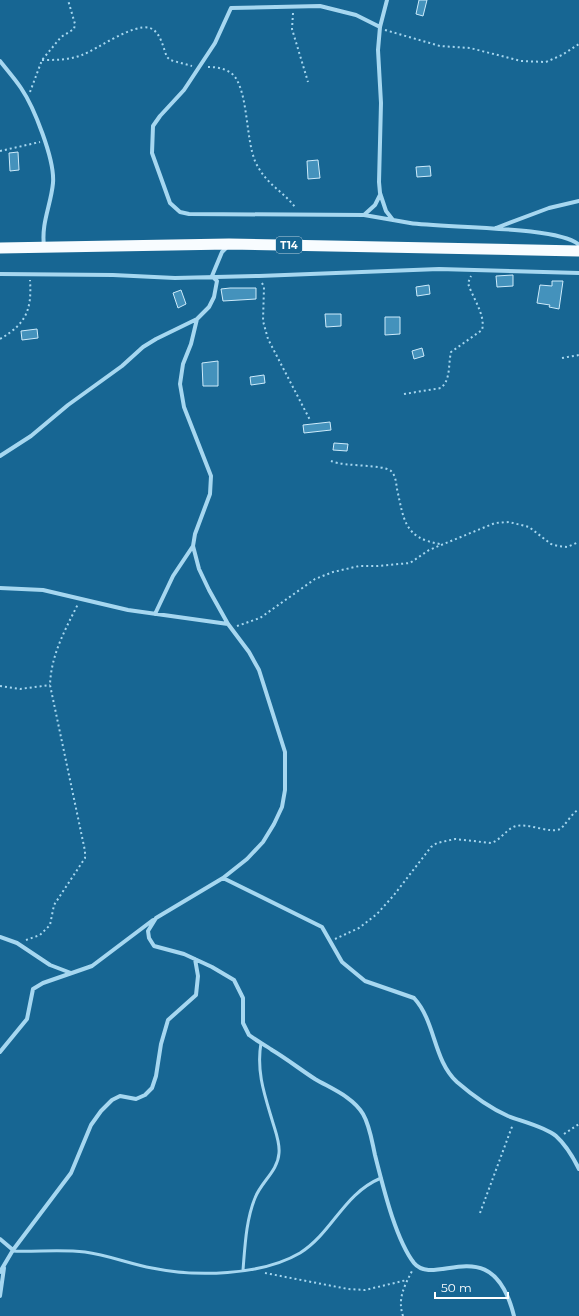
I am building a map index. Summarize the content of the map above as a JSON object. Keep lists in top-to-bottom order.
{
  "streets": {
    "highway": ["T14"]
  },
  "scale_bar": "50 m"
}
